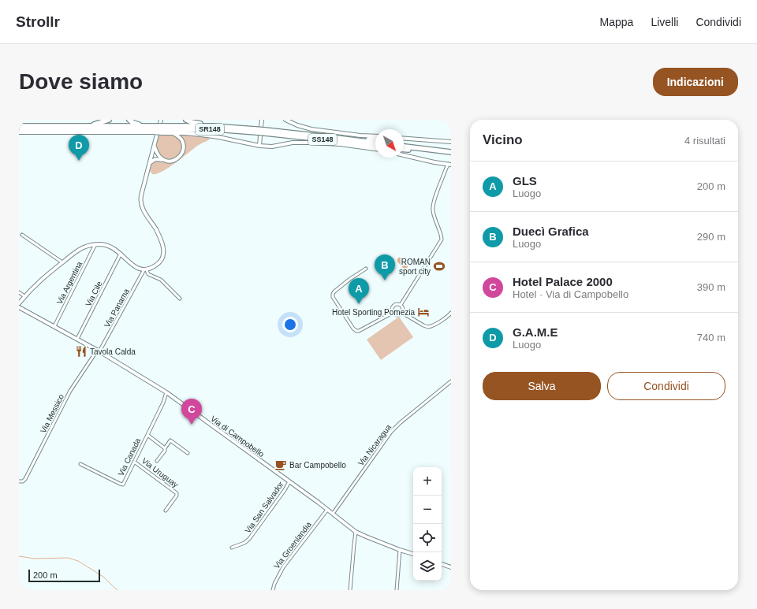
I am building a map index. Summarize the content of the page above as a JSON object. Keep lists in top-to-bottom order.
{
  "streets": {
    "highway": ["SR148", "SS148"],
    "street": [
      "Via Argentina",
      "Via Cile",
      "Via Panama",
      "Via Messico",
      "Via di Campobello",
      "Via Nicaragua",
      "Via Canada",
      "Via Uruguay",
      "Via San Salvador",
      "Via Groenlandia"
    ]
  },
  "crossings": [
    ["SR148", "SS148"],
    ["Via Argentina", "Via di Campobello"],
    ["Via Cile", "Via di Campobello"],
    ["Via Panama", "Via Messico"],
    ["Via Panama", "Via di Campobello"],
    ["Via Messico", "Via di Campobello"],
    ["Via di Campobello", "Via Nicaragua"],
    ["Via di Campobello", "Via Canada"],
    ["Via di Campobello", "Via San Salvador"],
    ["Via di Campobello", "Via Groenlandia"],
    ["Via Canada", "Via Uruguay"]
  ],
  "places": {
    "sports": ["ROMAN sport city"],
    "hotel": ["Hotel Sporting Pomezia"],
    "restaurant": ["Tavola Calda"],
    "cafe": ["Bar Campobello"]
  },
  "scale_bar": "200 m",
  "north": "bottom right",
  "page": {
    "header": "Strollr",
    "nav": ["Mappa", "Livelli", "Condividi"],
    "buttons": [
      "Indicazioni",
      ["Salva", "Condividi"]
    ],
    "title": "Dove siamo",
    "heading": ["Vicino", "4 risultati"],
    "pins": [
      "D",
      "B",
      "A",
      "C"
    ],
    "list": [
      {
        "mark": "A",
        "name": "GLS",
        "note": "Luogo",
        "value": "200 m"
      },
      {
        "mark": "B",
        "name": "Duecì Grafica",
        "note": "Luogo",
        "value": "290 m"
      },
      {
        "mark": "C",
        "name": "Hotel Palace 2000",
        "note": "Hotel · Via di Campobello",
        "value": "390 m"
      },
      {
        "mark": "D",
        "name": "G.A.M.E",
        "note": "Luogo",
        "value": "740 m"
      }
    ],
    "map_buttons": ["+", "−"],
    "scale": "200 m"
  }
}
